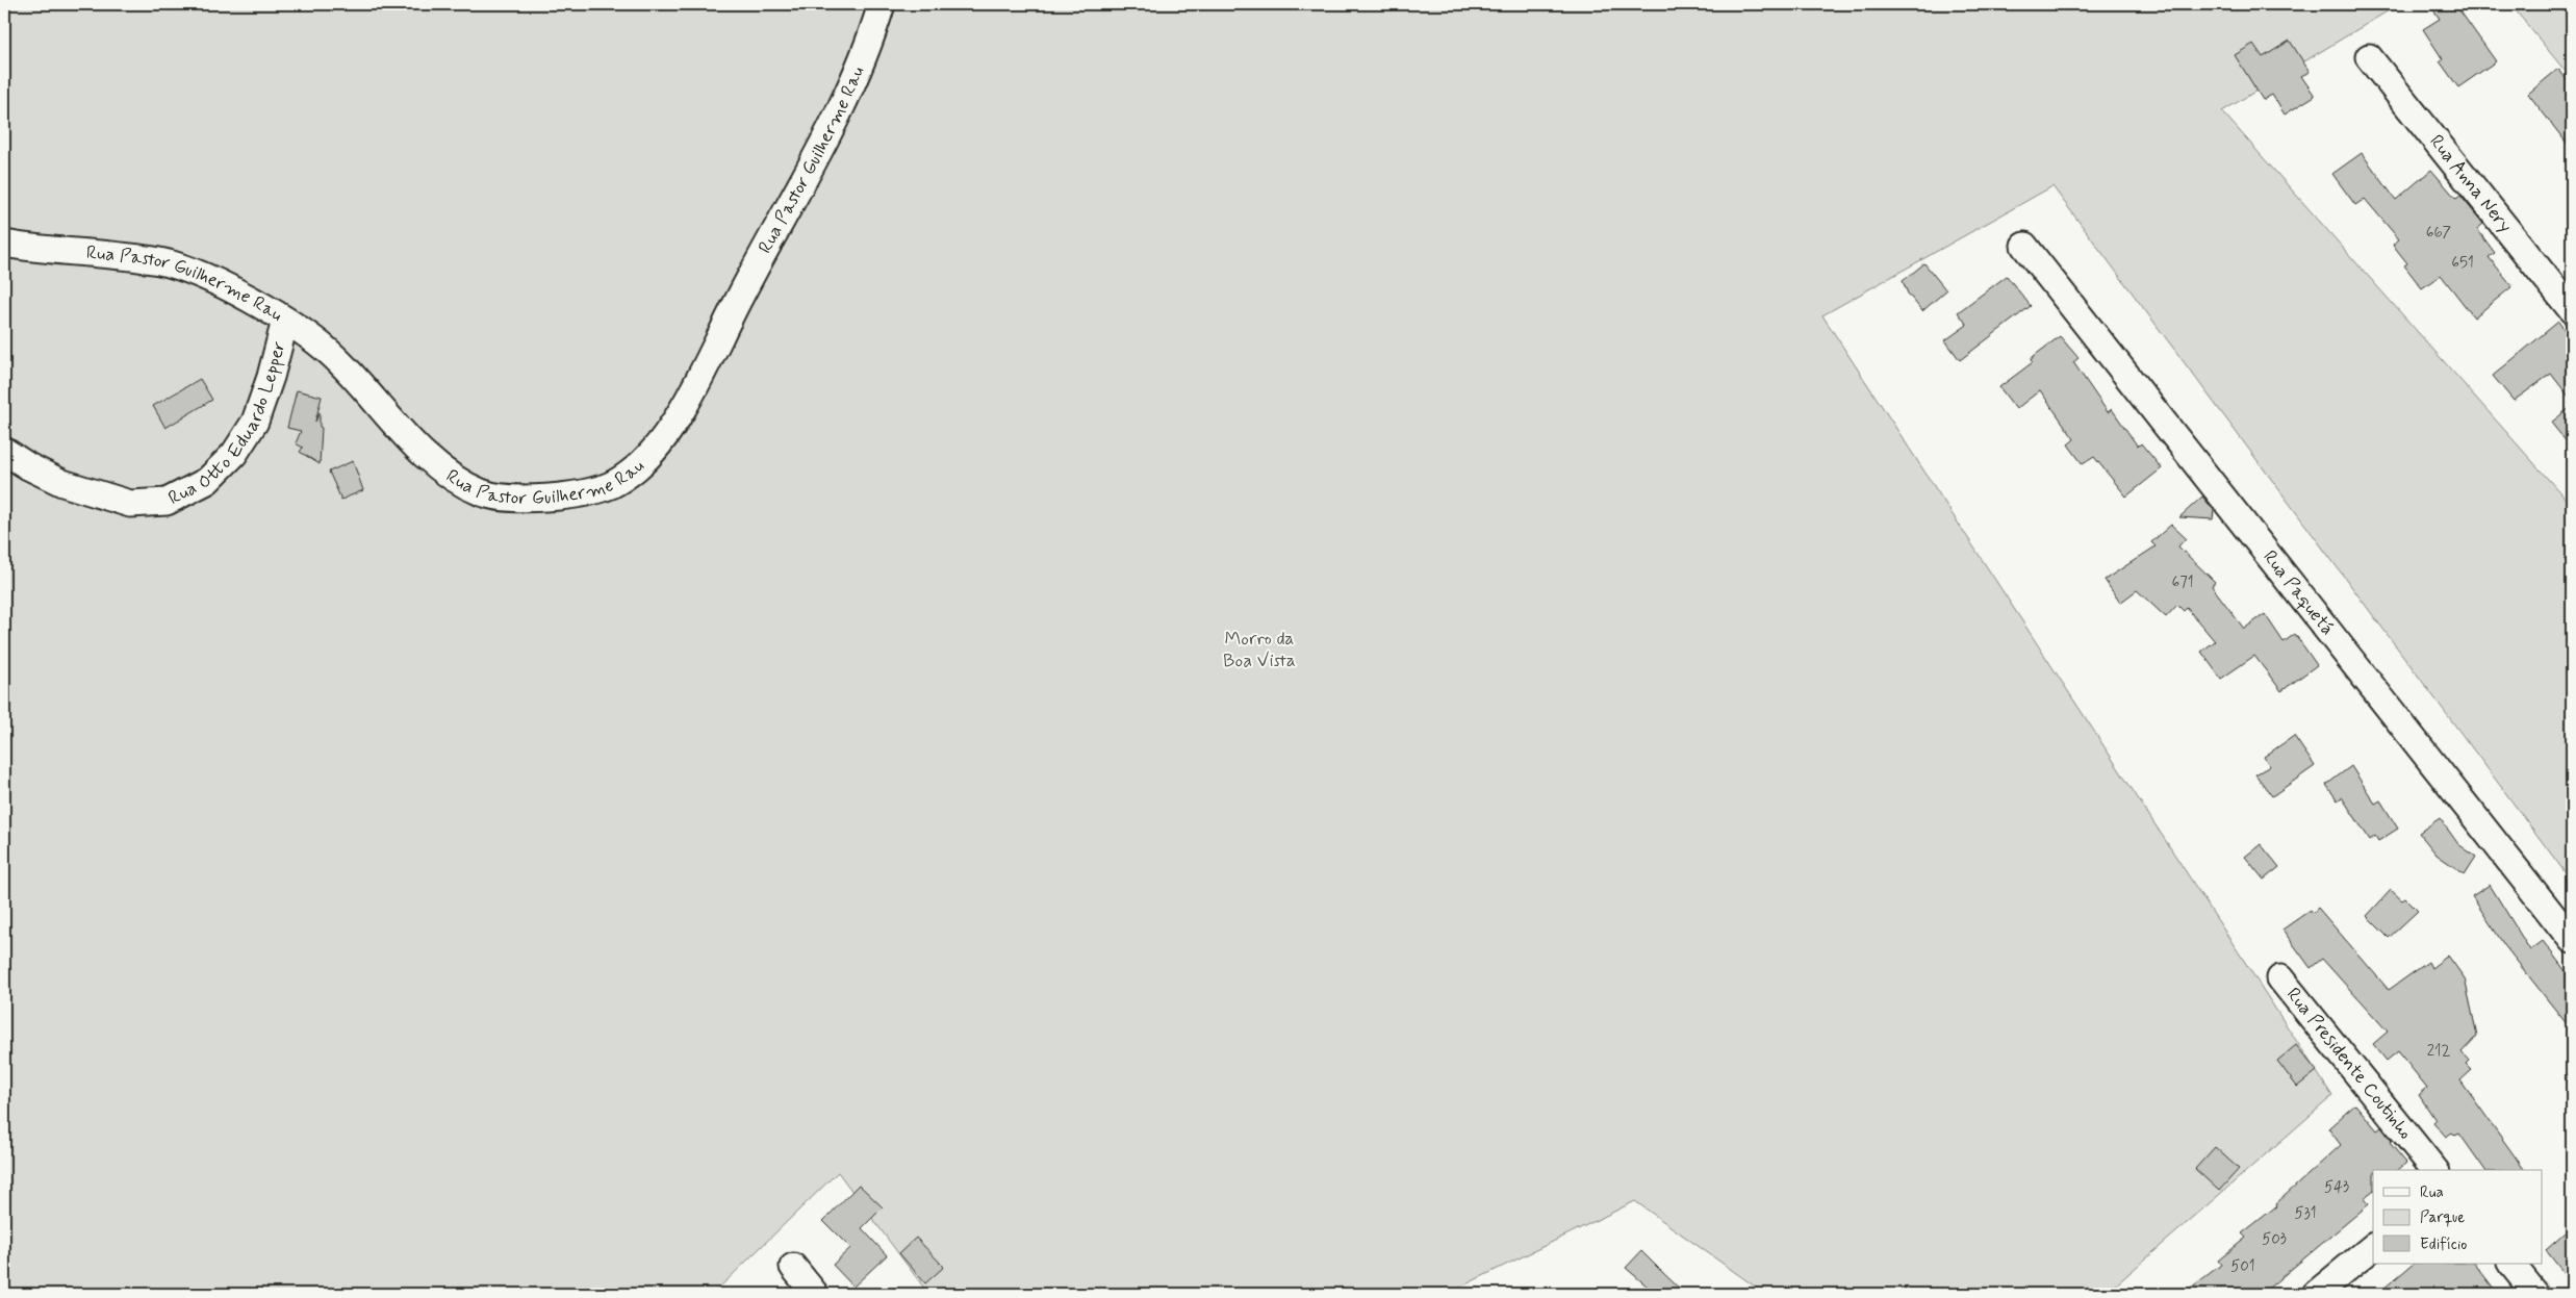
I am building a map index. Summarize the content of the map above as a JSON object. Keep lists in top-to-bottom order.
{
  "streets": {
    "street": [
      "Rua Pastor Guilherme Rau",
      "Rua Anna Nery",
      "Rua Otto Eduardo Lepper",
      "Rua Paquetá",
      "Rua Presidente Coutinho"
    ]
  },
  "crossings": [
    ["Rua Pastor Guilherme Rau", "Rua Otto Eduardo Lepper"]
  ],
  "parks": ["Morro da Boa Vista"],
  "house_numbers": [
    "667",
    "651",
    "671",
    "212",
    "543",
    "531",
    "503",
    "501"
  ],
  "legend": ["Rua", "Parque", "Edifício"]
}
